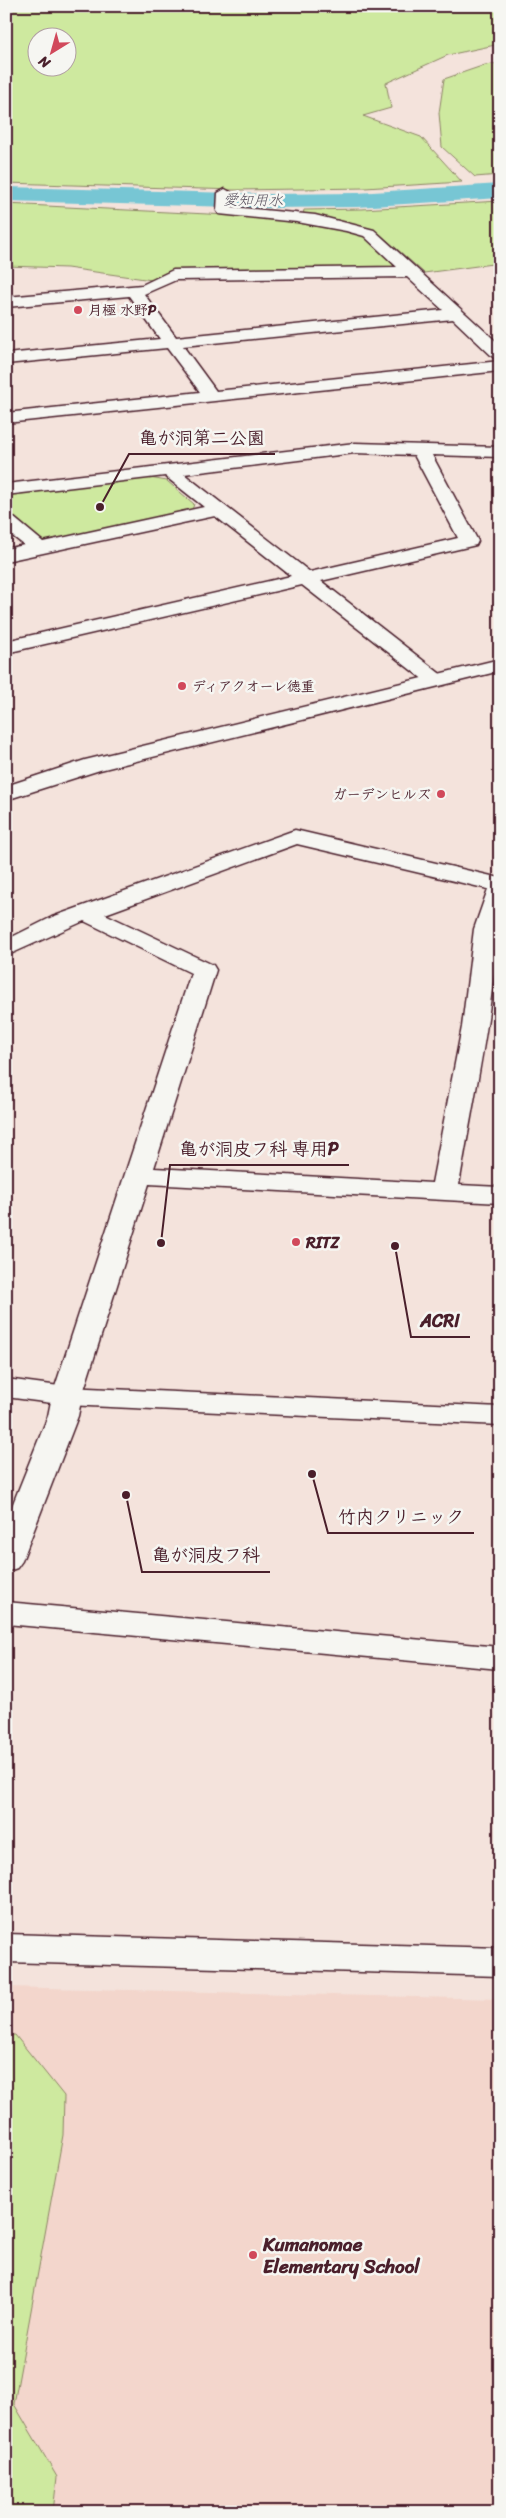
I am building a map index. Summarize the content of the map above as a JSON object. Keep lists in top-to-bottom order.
{
  "water": ["愛知用水"],
  "places": [
    "月極 水野P",
    "亀が洞第二公園",
    "ディアクオーレ徳重",
    "ガーデンヒルズ",
    "RITZ",
    "亀が洞皮フ科 専用P",
    "ACRI",
    "竹内クリニック",
    "亀が洞皮フ科",
    "Kumanomae Elementary School"
  ],
  "north": "bottom left"
}
